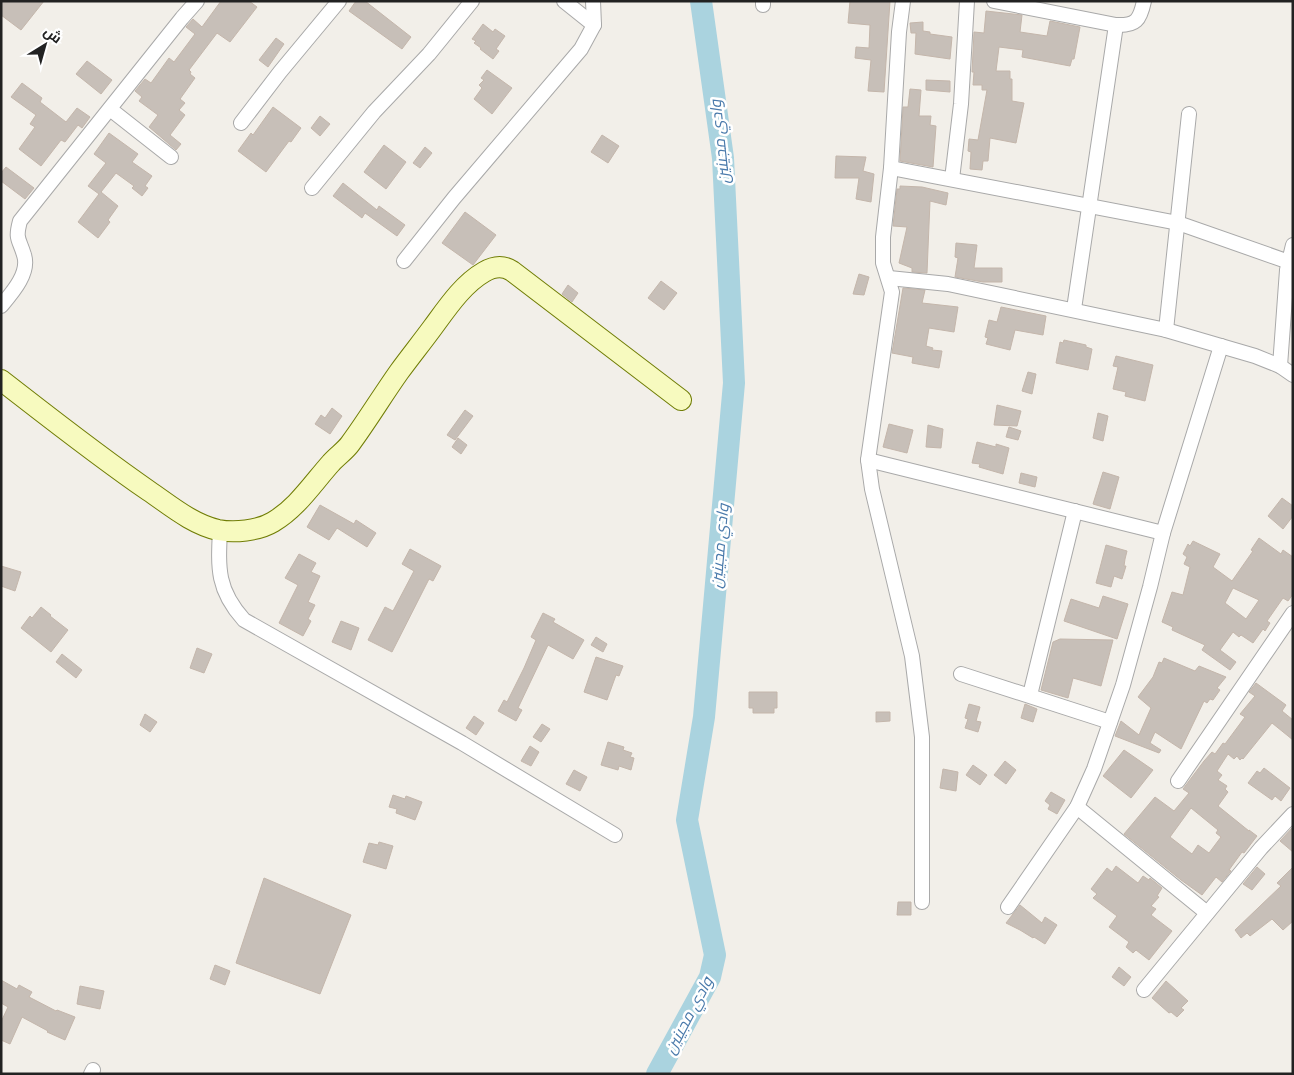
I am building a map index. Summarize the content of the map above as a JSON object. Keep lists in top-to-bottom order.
{
  "water": ["وادي مجينين"],
  "north": "top right"
}
